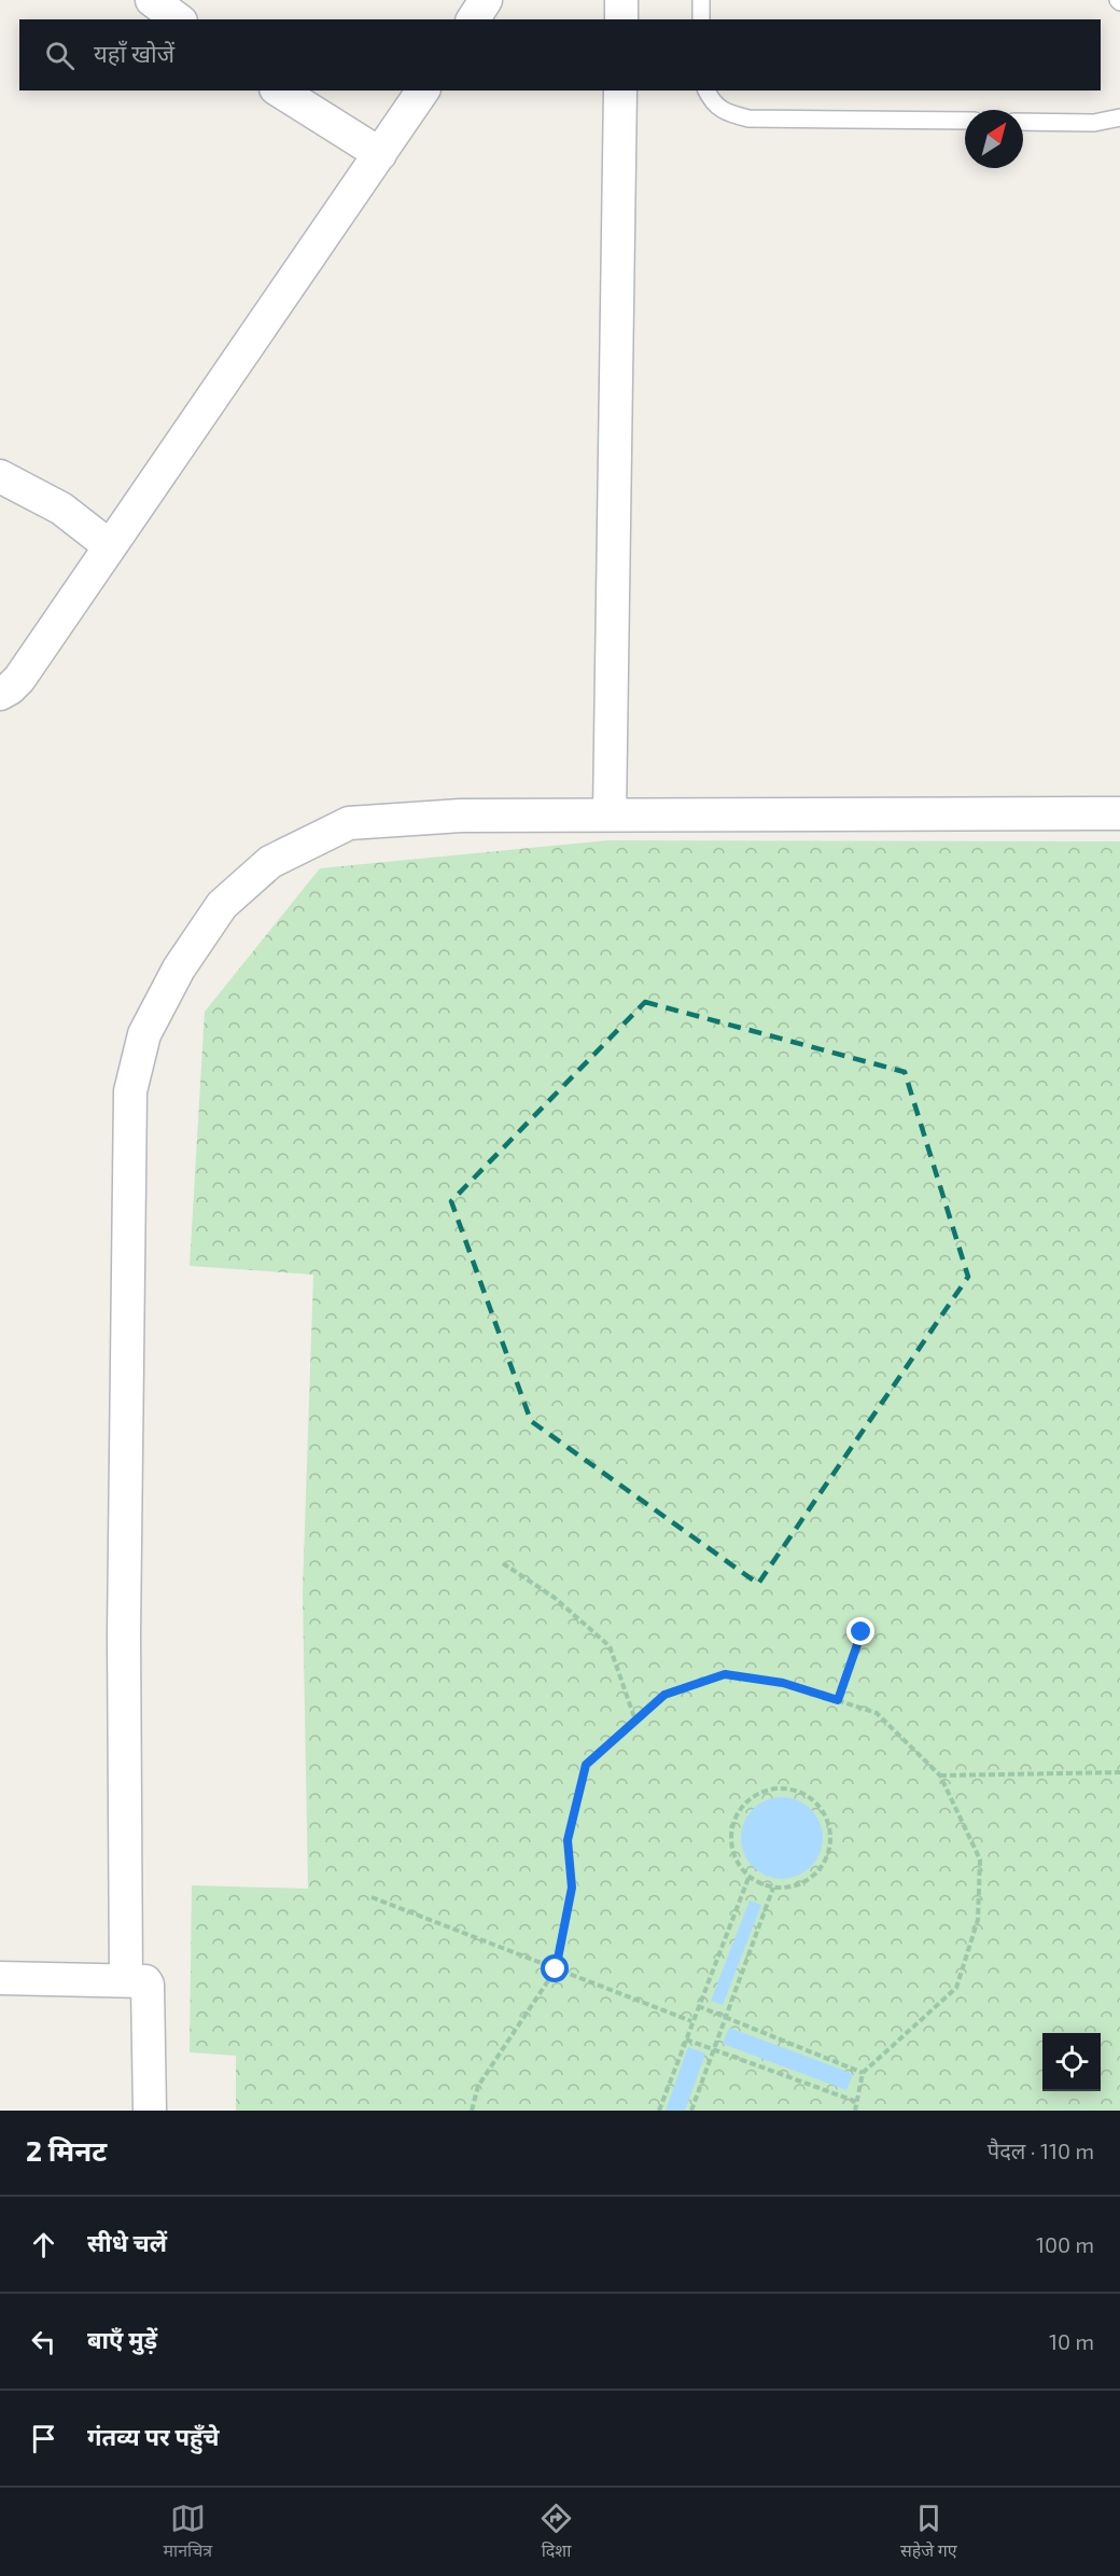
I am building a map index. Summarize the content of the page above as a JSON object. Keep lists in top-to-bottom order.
{
  "north": "top right",
  "page": {
    "search": "यहाँ खोजें",
    "heading": ["2 मिनट", "पैदल · 110 m"],
    "list": [
      ["सीधे चलें", "100 m"],
      ["बाएँ मुड़ें", "10 m"],
      "गंतव्य पर पहुँचे"
    ],
    "nav": ["मानचित्र", "दिशा", "सहेजे गए"]
  }
}
